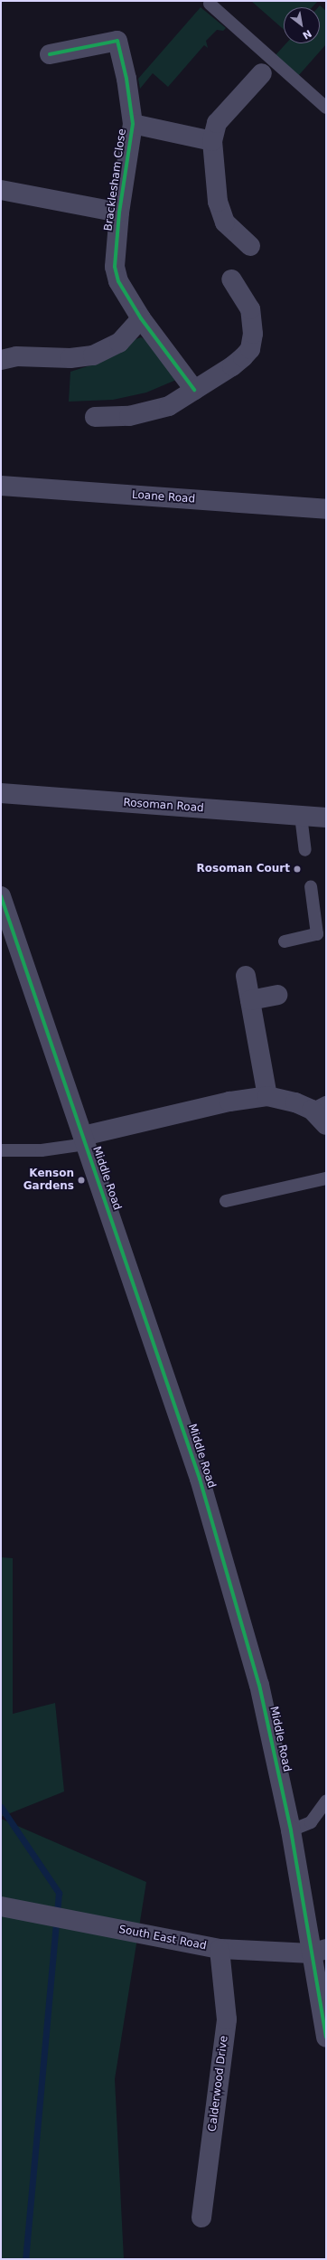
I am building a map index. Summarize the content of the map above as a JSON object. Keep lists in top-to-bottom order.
{
  "streets": {
    "street": [
      "Bracklesham Close",
      "Loane Road",
      "Rosoman Road",
      "Middle Road",
      "South East Road",
      "Calderwood Drive"
    ]
  },
  "crossings": [
    ["Middle Road", "South East Road"],
    ["South East Road", "Calderwood Drive"]
  ],
  "places": ["Rosoman Court", "Kenson Gardens"],
  "north": "bottom right"
}
